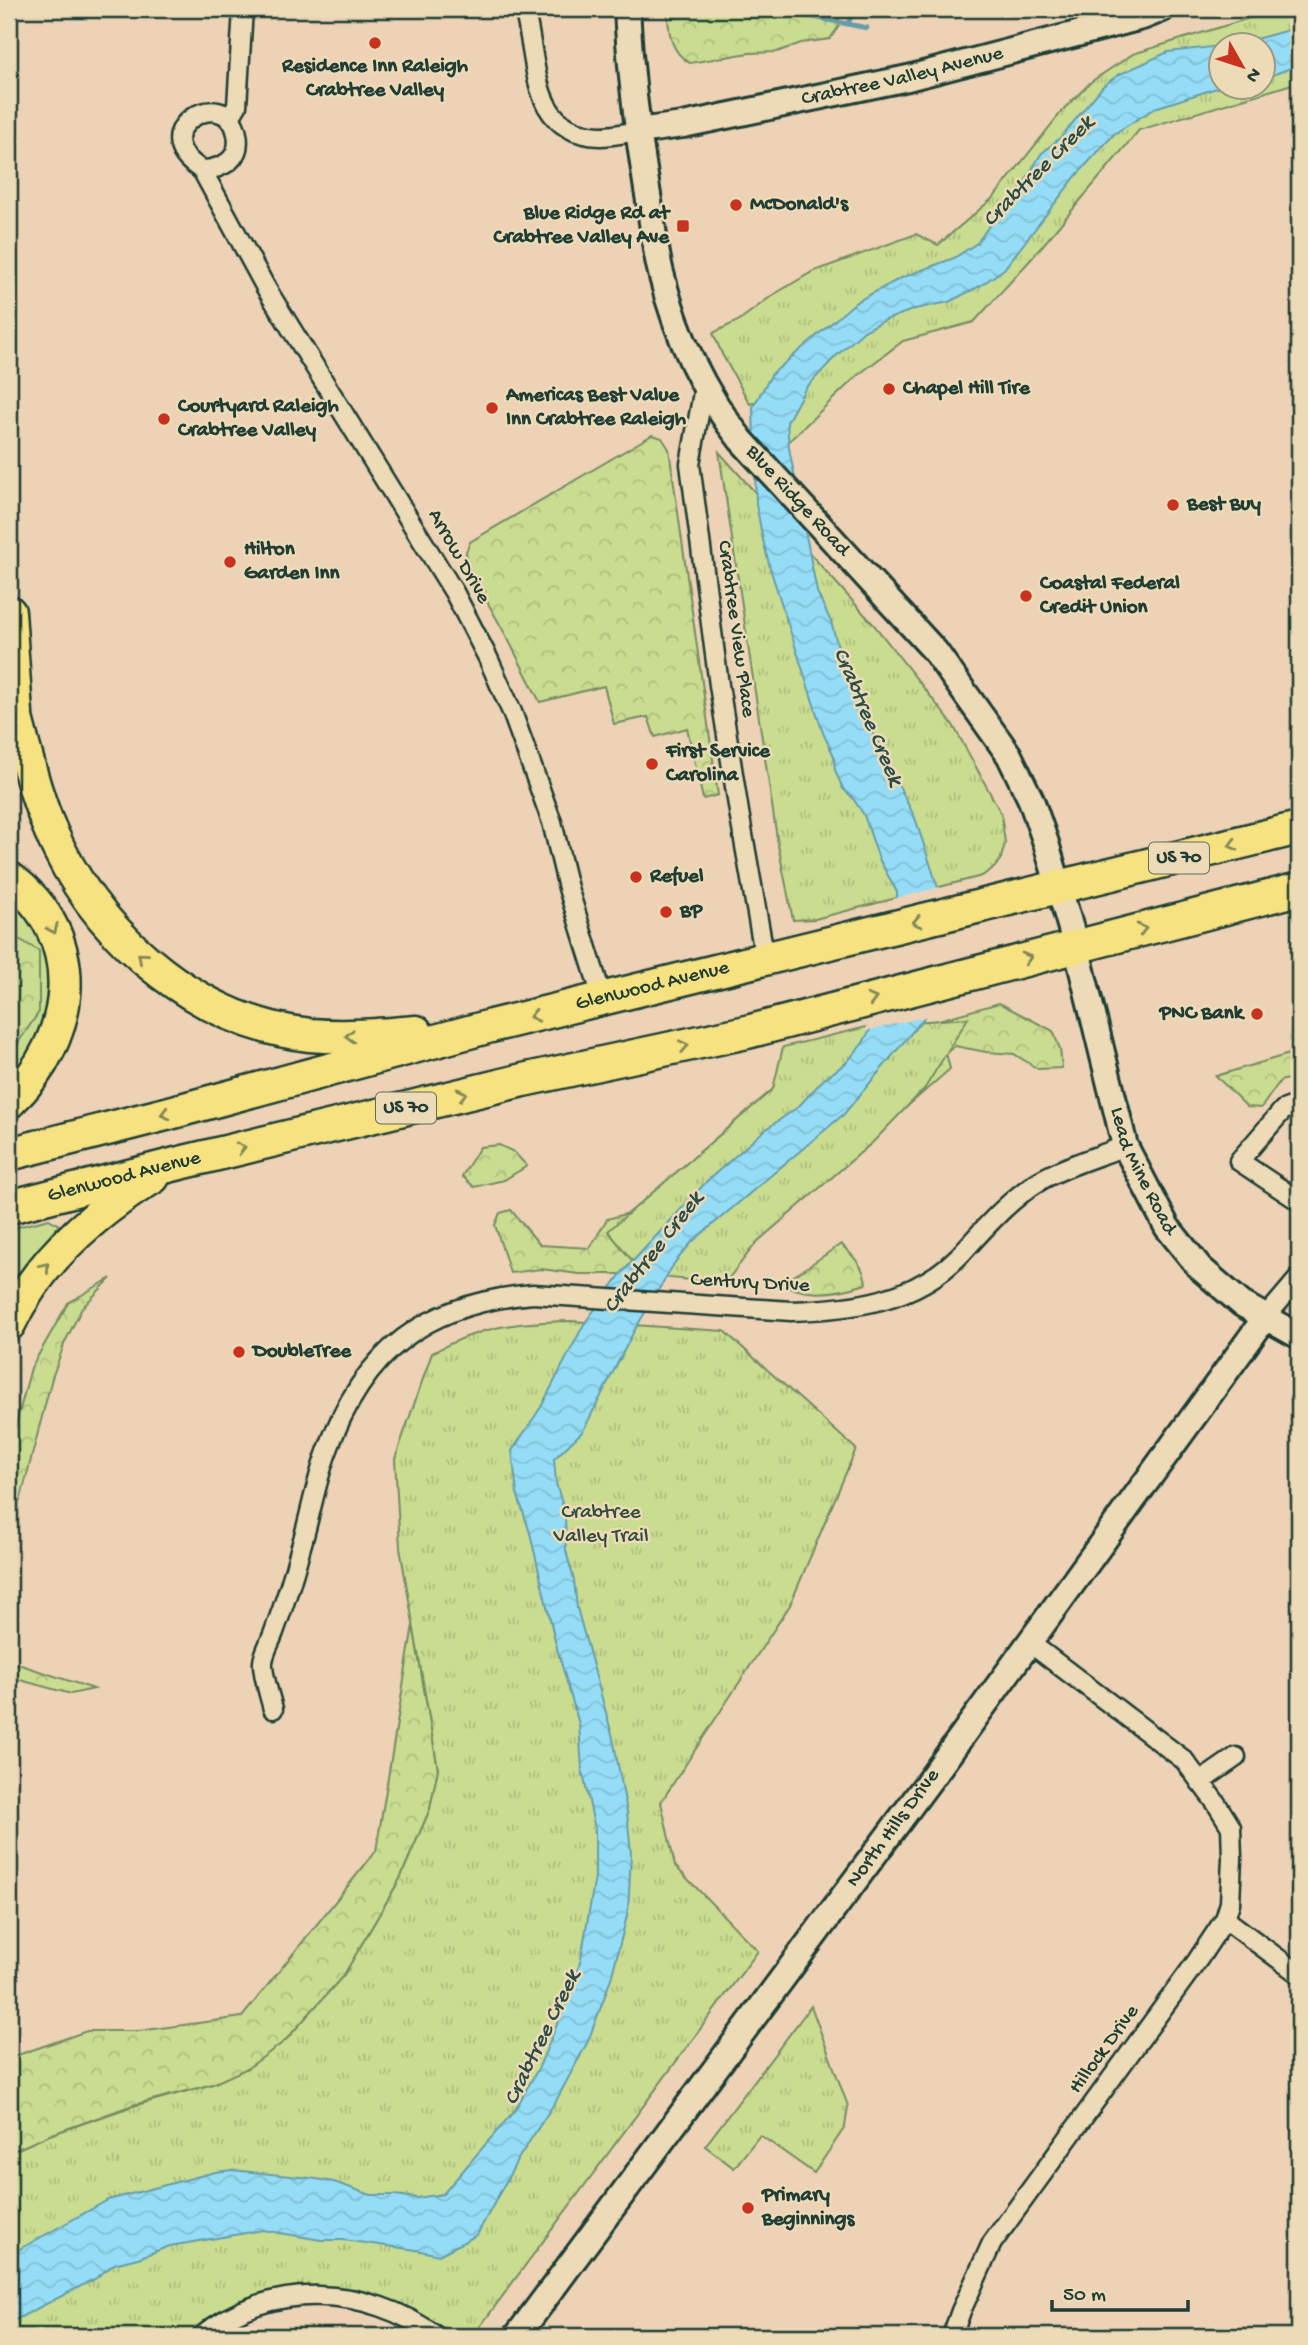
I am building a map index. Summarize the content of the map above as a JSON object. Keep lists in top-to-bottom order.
{
  "streets": {
    "highway": ["US 70", "Glenwood Avenue"],
    "main road": [
      "Crabtree Valley Avenue",
      "Blue Ridge Road",
      "Lead Mine Road",
      "North Hills Drive"
    ],
    "street": [
      "Arrow Drive",
      "Crabtree View Place",
      "Century Drive",
      "Hillock Drive"
    ]
  },
  "crossings": [
    ["Crabtree Valley Avenue", "Blue Ridge Road"],
    ["Blue Ridge Road", "Crabtree View Place"],
    ["Blue Ridge Road", "Glenwood Avenue"],
    ["Blue Ridge Road", "Lead Mine Road"],
    ["Arrow Drive", "Glenwood Avenue"],
    ["Crabtree View Place", "Glenwood Avenue"],
    ["Glenwood Avenue", "Lead Mine Road"],
    ["Lead Mine Road", "Century Drive"],
    ["Lead Mine Road", "North Hills Drive"],
    ["North Hills Drive", "Hillock Drive"]
  ],
  "water": ["Crabtree Creek"],
  "parks": ["Crabtree Valley Trail"],
  "places": {
    "other": [
      "Residence Inn Raleigh Crabtree Valley",
      "McDonald's",
      "Chapel Hill Tire",
      "Americas Best Value Inn Crabtree Raleigh",
      "Courtyard Raleigh Crabtree Valley",
      "Best Buy",
      "Hilton Garden Inn",
      "Coastal Federal Credit Union",
      "First Service Carolina",
      "Refuel",
      "BP",
      "PNC Bank",
      "DoubleTree",
      "Primary Beginnings"
    ],
    "transit": ["Blue Ridge Rd at Crabtree Valley Ave"]
  },
  "scale_bar": "50 m",
  "north": "bottom right"
}
